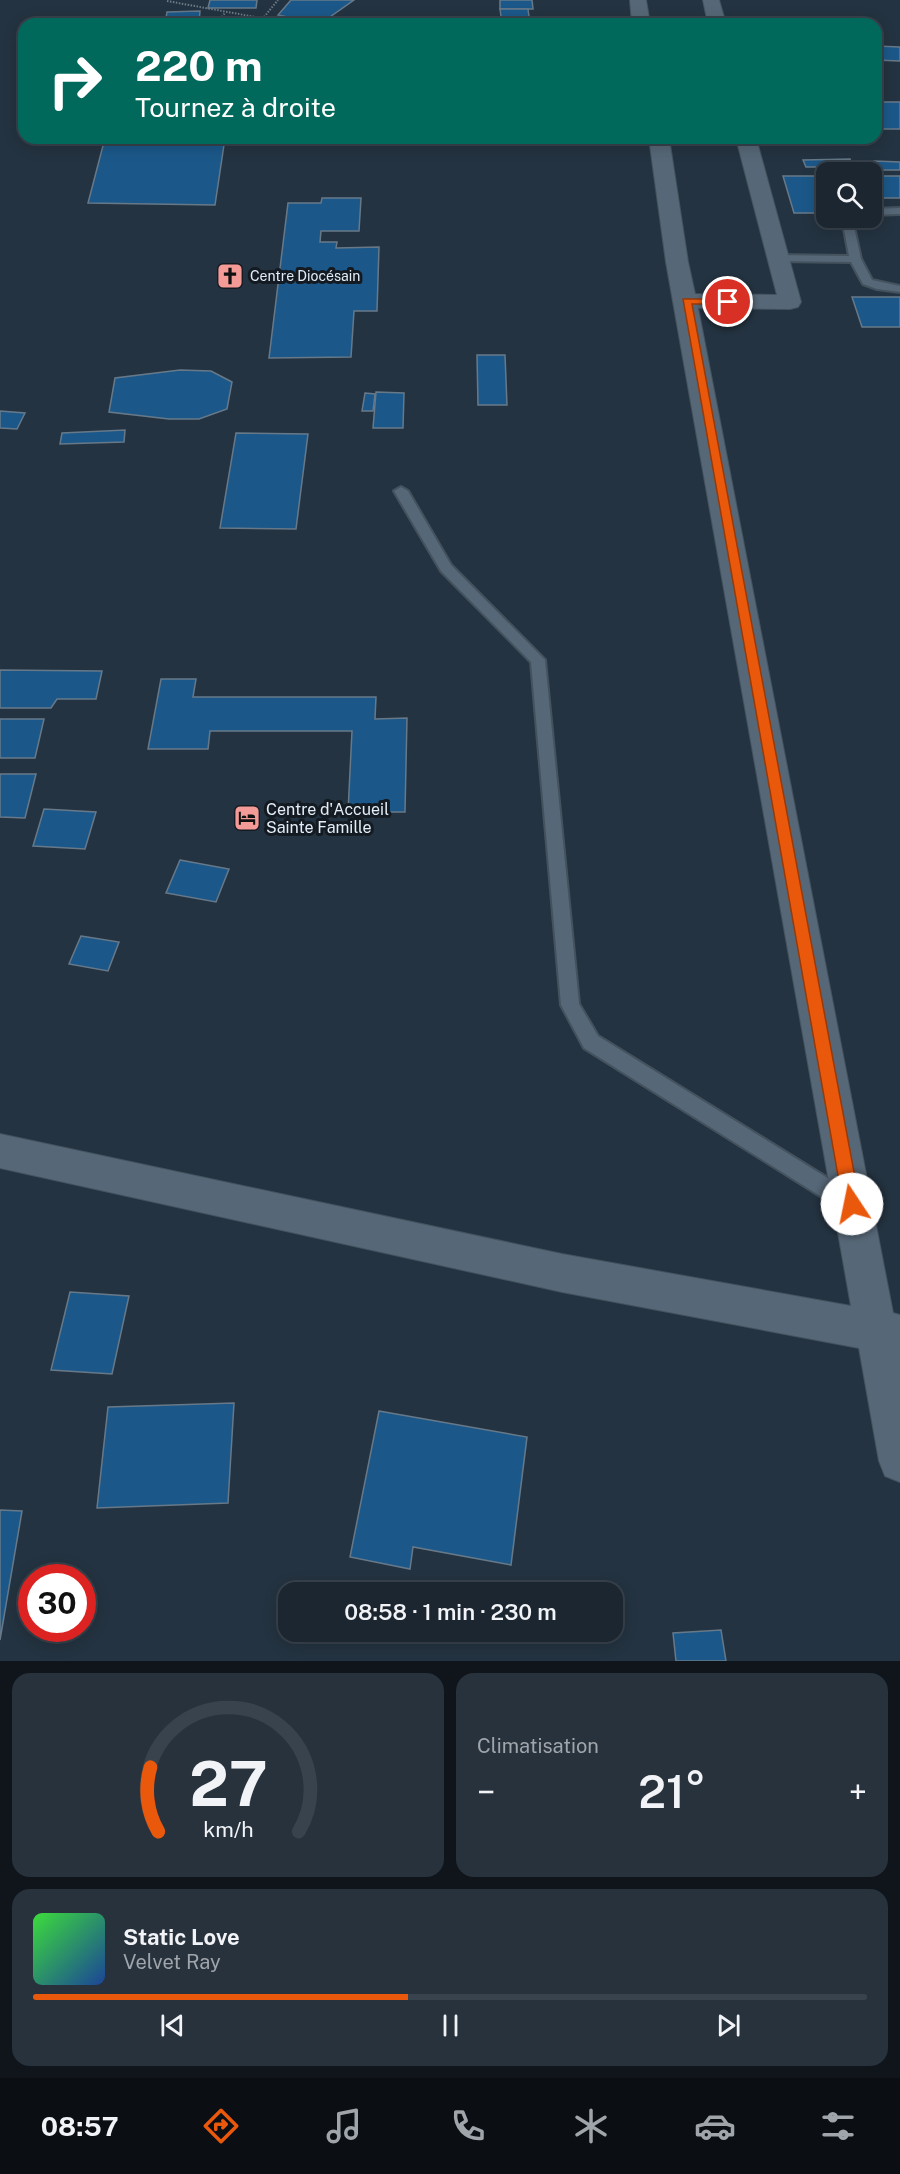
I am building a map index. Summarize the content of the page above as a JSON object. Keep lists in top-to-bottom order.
{
  "places": {
    "church": ["Centre Diocésain"],
    "hotel": ["Centre d'Accueil Sainte Famille"]
  },
  "page": {
    "turn": ["220 m", "Tournez à droite"],
    "limit": "30",
    "trip": "08:58 · 1 min · 230 m",
    "tile": "Climatisation",
    "heat": ["−", "21°", "+"],
    "song": ["Static Love", "Velvet Ray"],
    "tabs": "08:57",
    "gauge": ["27", "km/h"]
  }
}
